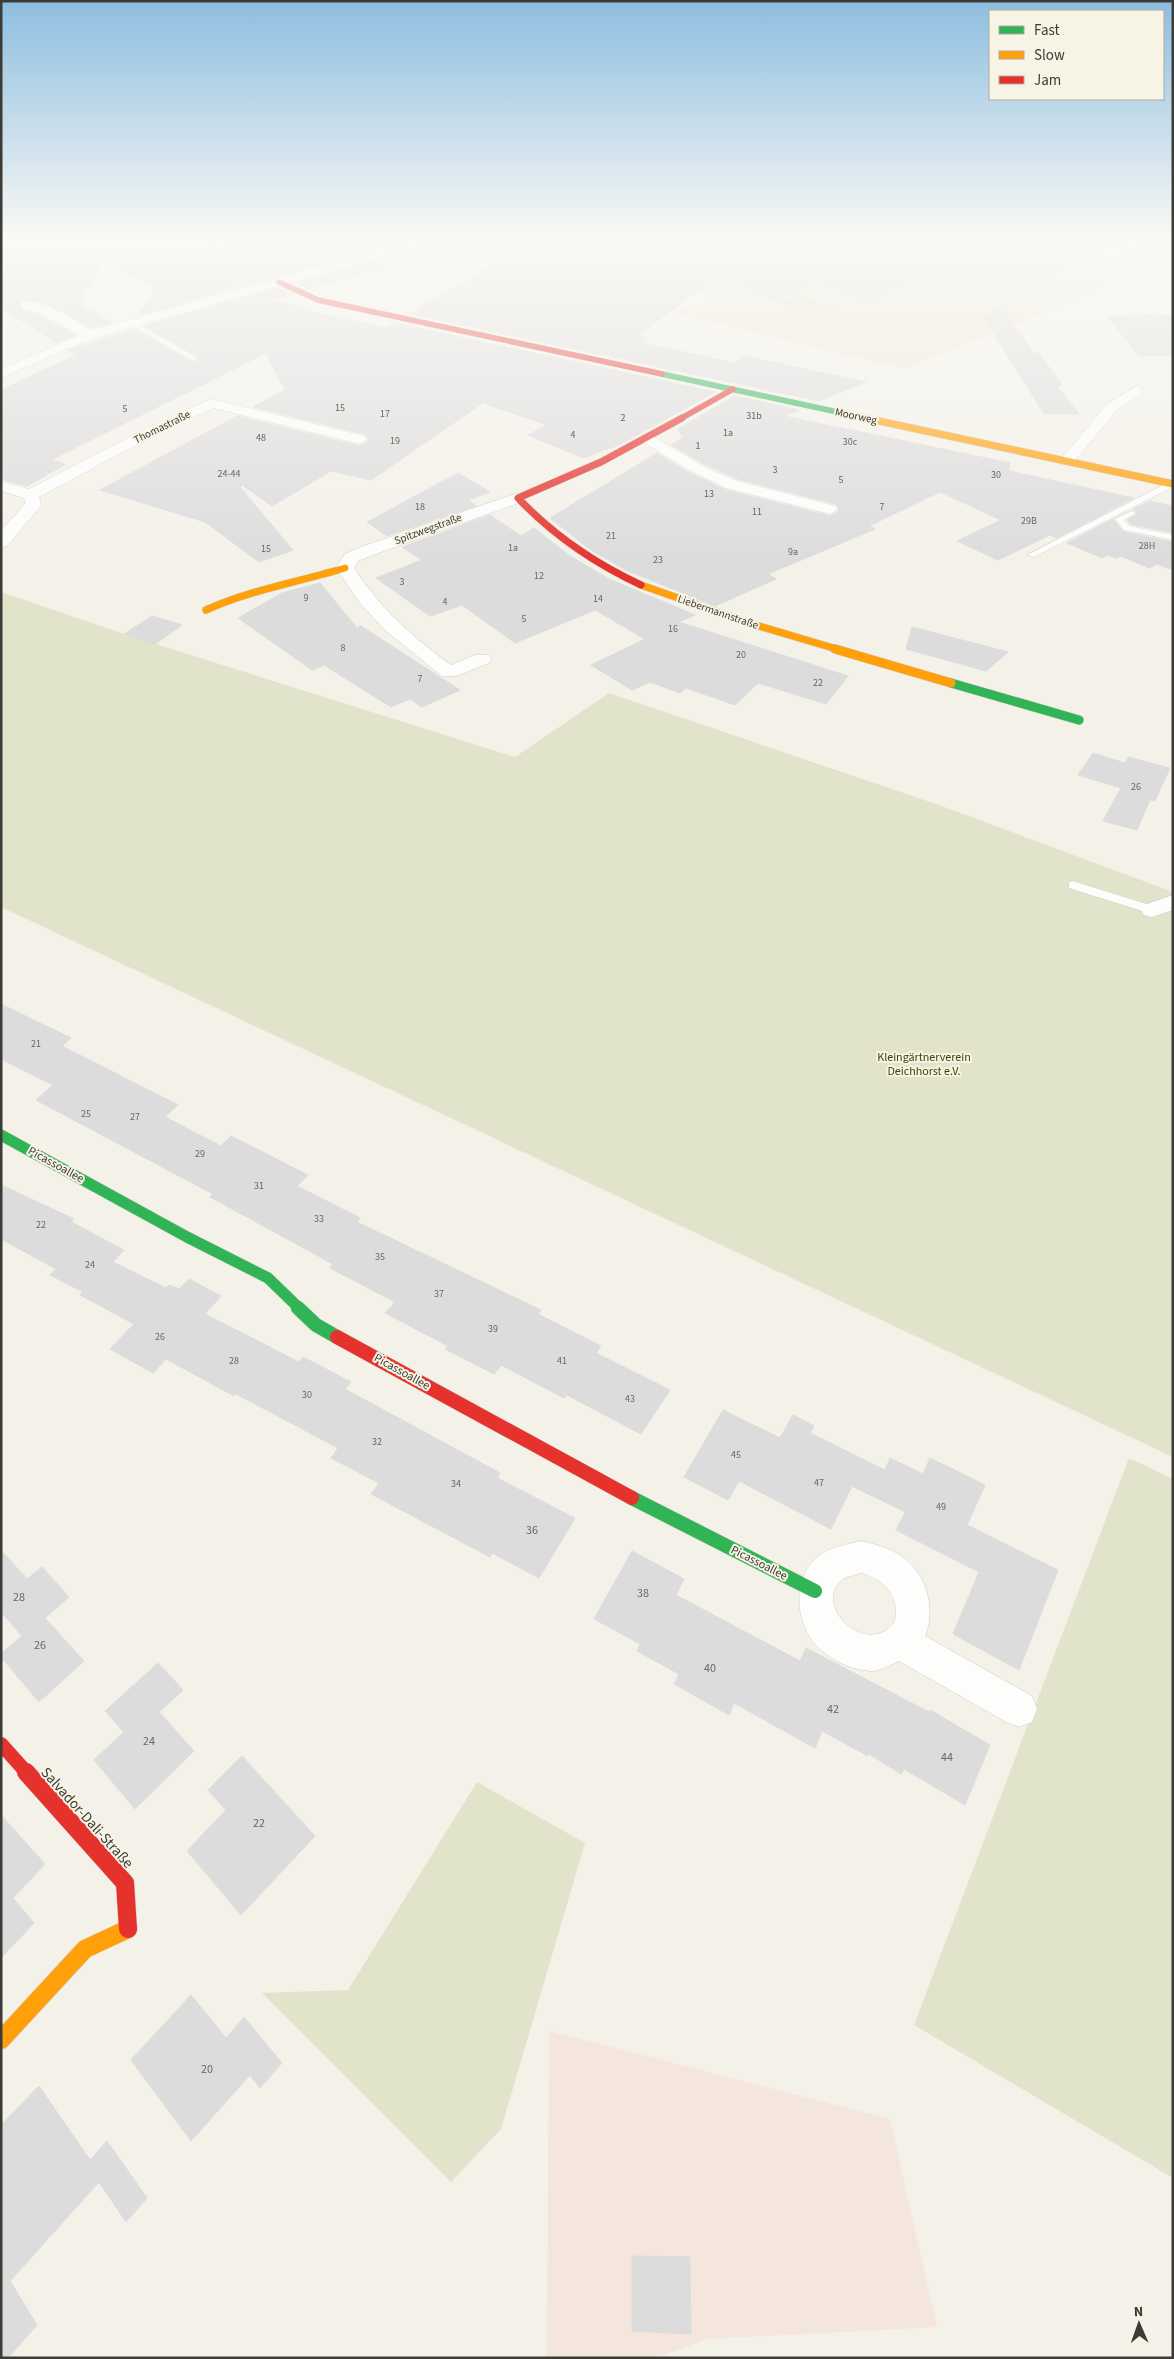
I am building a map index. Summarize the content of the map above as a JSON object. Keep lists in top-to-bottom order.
{
  "streets": {
    "street": [
      "Moorweg",
      "Thomastraße",
      "Spitzwegstraße",
      "Liebermannstraße",
      "Picassoallee",
      "Salvador-Dali-Straße"
    ]
  },
  "crossings": [
    ["Spitzwegstraße", "Liebermannstraße"]
  ],
  "parks": ["Kleingärtnerverein Deichhorst e.V."],
  "house_numbers": [
    "15",
    "5",
    "17",
    "31b",
    "2",
    "1a",
    "4",
    "48",
    "19",
    "30c",
    "1",
    "3",
    "24-44",
    "30",
    "5",
    "13",
    "18",
    "7",
    "11",
    "29B",
    "21",
    "28H",
    "1a",
    "15",
    "9a",
    "23",
    "12",
    "3",
    "9",
    "14",
    "4",
    "5",
    "16",
    "8",
    "20",
    "7",
    "22",
    "26",
    "21",
    "25",
    "27",
    "29",
    "31",
    "33",
    "22",
    "35",
    "24",
    "37",
    "39",
    "26",
    "28",
    "41",
    "30",
    "43",
    "32",
    "45",
    "47",
    "34",
    "49",
    "36",
    "38",
    "28",
    "26",
    "40",
    "42",
    "24",
    "44",
    "22",
    "20"
  ],
  "legend": ["Fast", "Slow", "Jam"],
  "north": "top"
}
